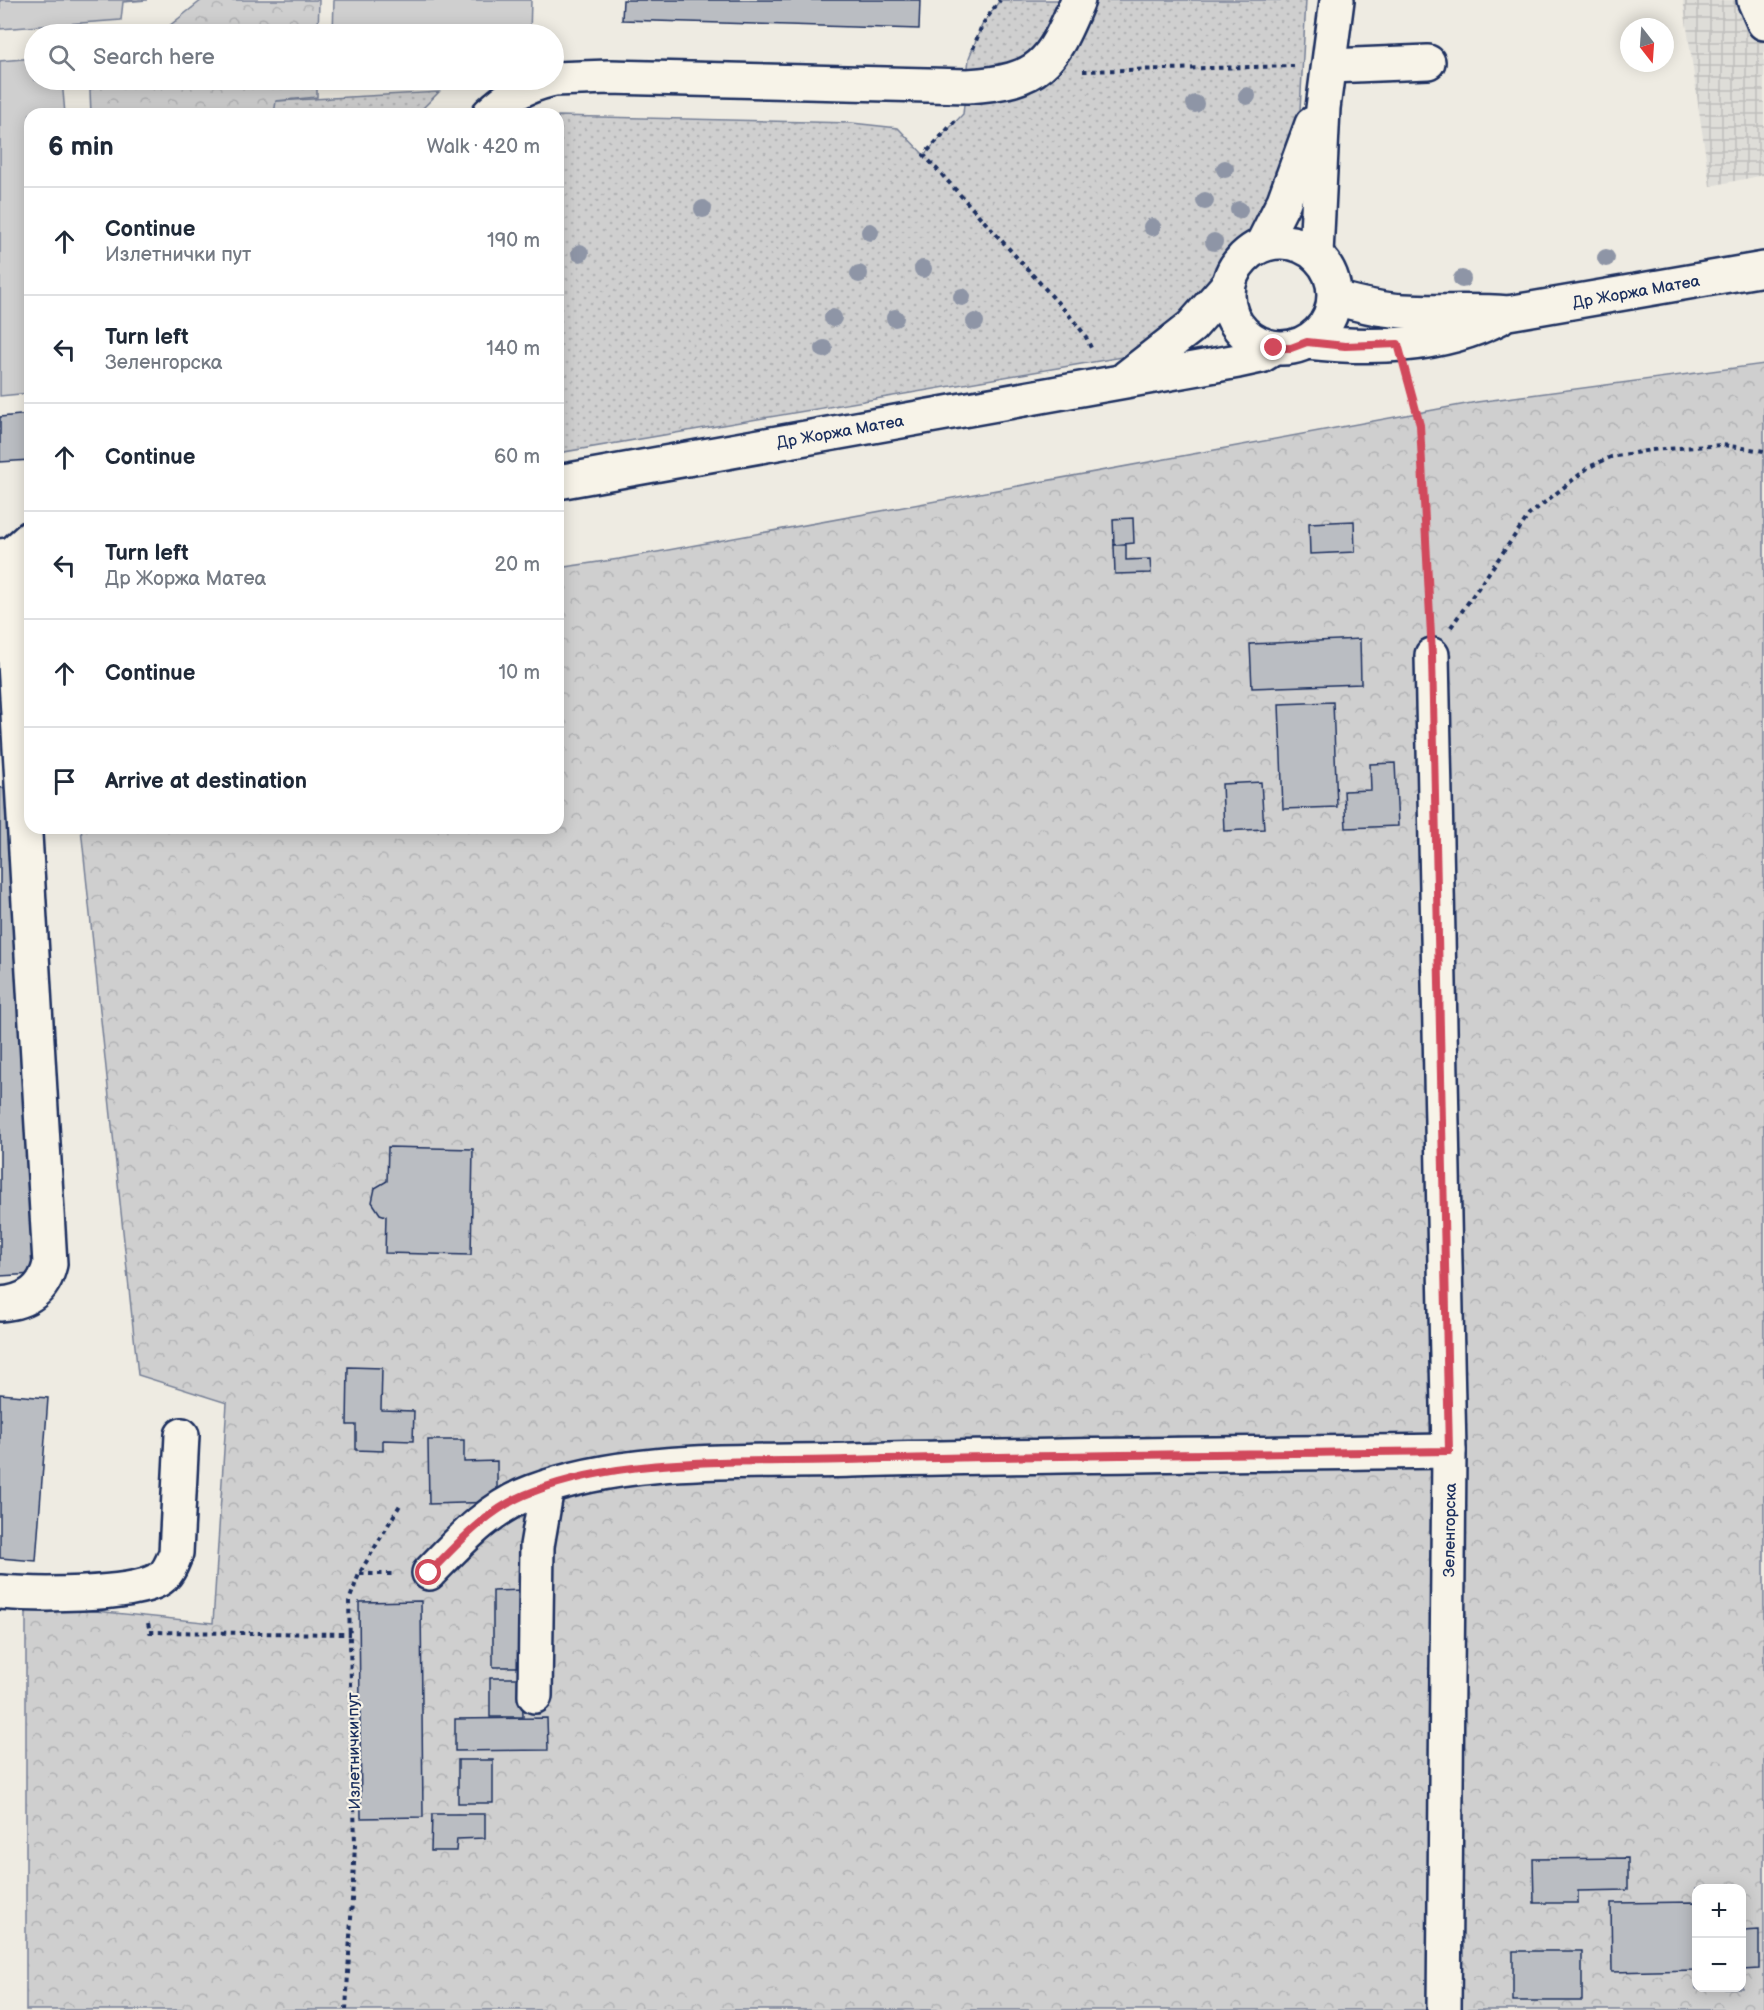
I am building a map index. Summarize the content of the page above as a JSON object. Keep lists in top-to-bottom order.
{
  "streets": {
    "street": ["Др Жоржа Матеа", "Зеленгорска"],
    "path": ["Излетнички пут"]
  },
  "north": "bottom",
  "page": {
    "search": "Search here",
    "heading": ["6 min", "Walk · 420 m"],
    "list": [
      ["Continue", "Излетнички пут", "190 m"],
      ["Turn left", "Зеленгорска", "140 m"],
      ["Continue", "60 m"],
      ["Turn left", "Др Жоржа Матеа", "20 m"],
      ["Continue", "10 m"],
      "Arrive at destination"
    ],
    "map_buttons": ["+", "−"]
  }
}
